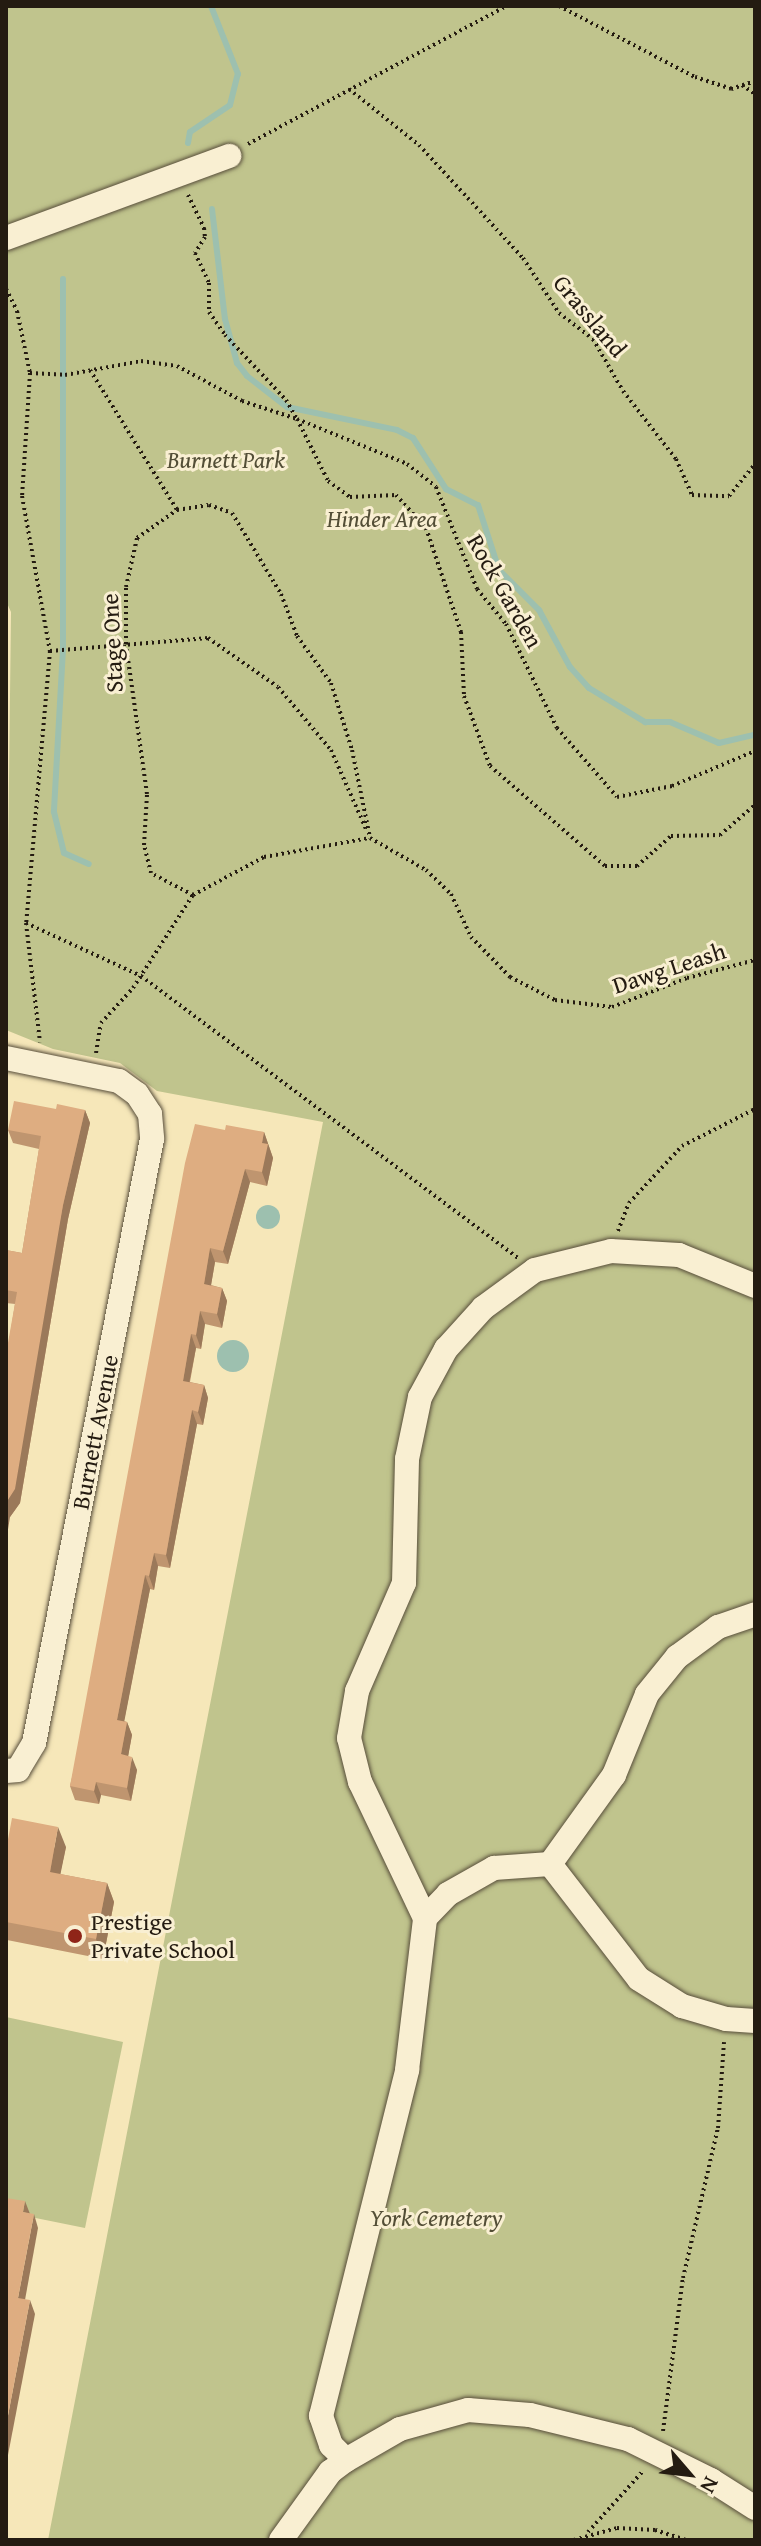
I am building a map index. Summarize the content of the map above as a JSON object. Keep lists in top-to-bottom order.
{
  "streets": {
    "street": ["Burnett Avenue"],
    "path": [
      "Grassland",
      "Rock Garden",
      "Stage One",
      "Dawg Leash"
    ]
  },
  "parks": ["Burnett Park", "Hinder Area", "York Cemetery"],
  "places": ["Prestige Private School"],
  "north": "bottom right"
}
